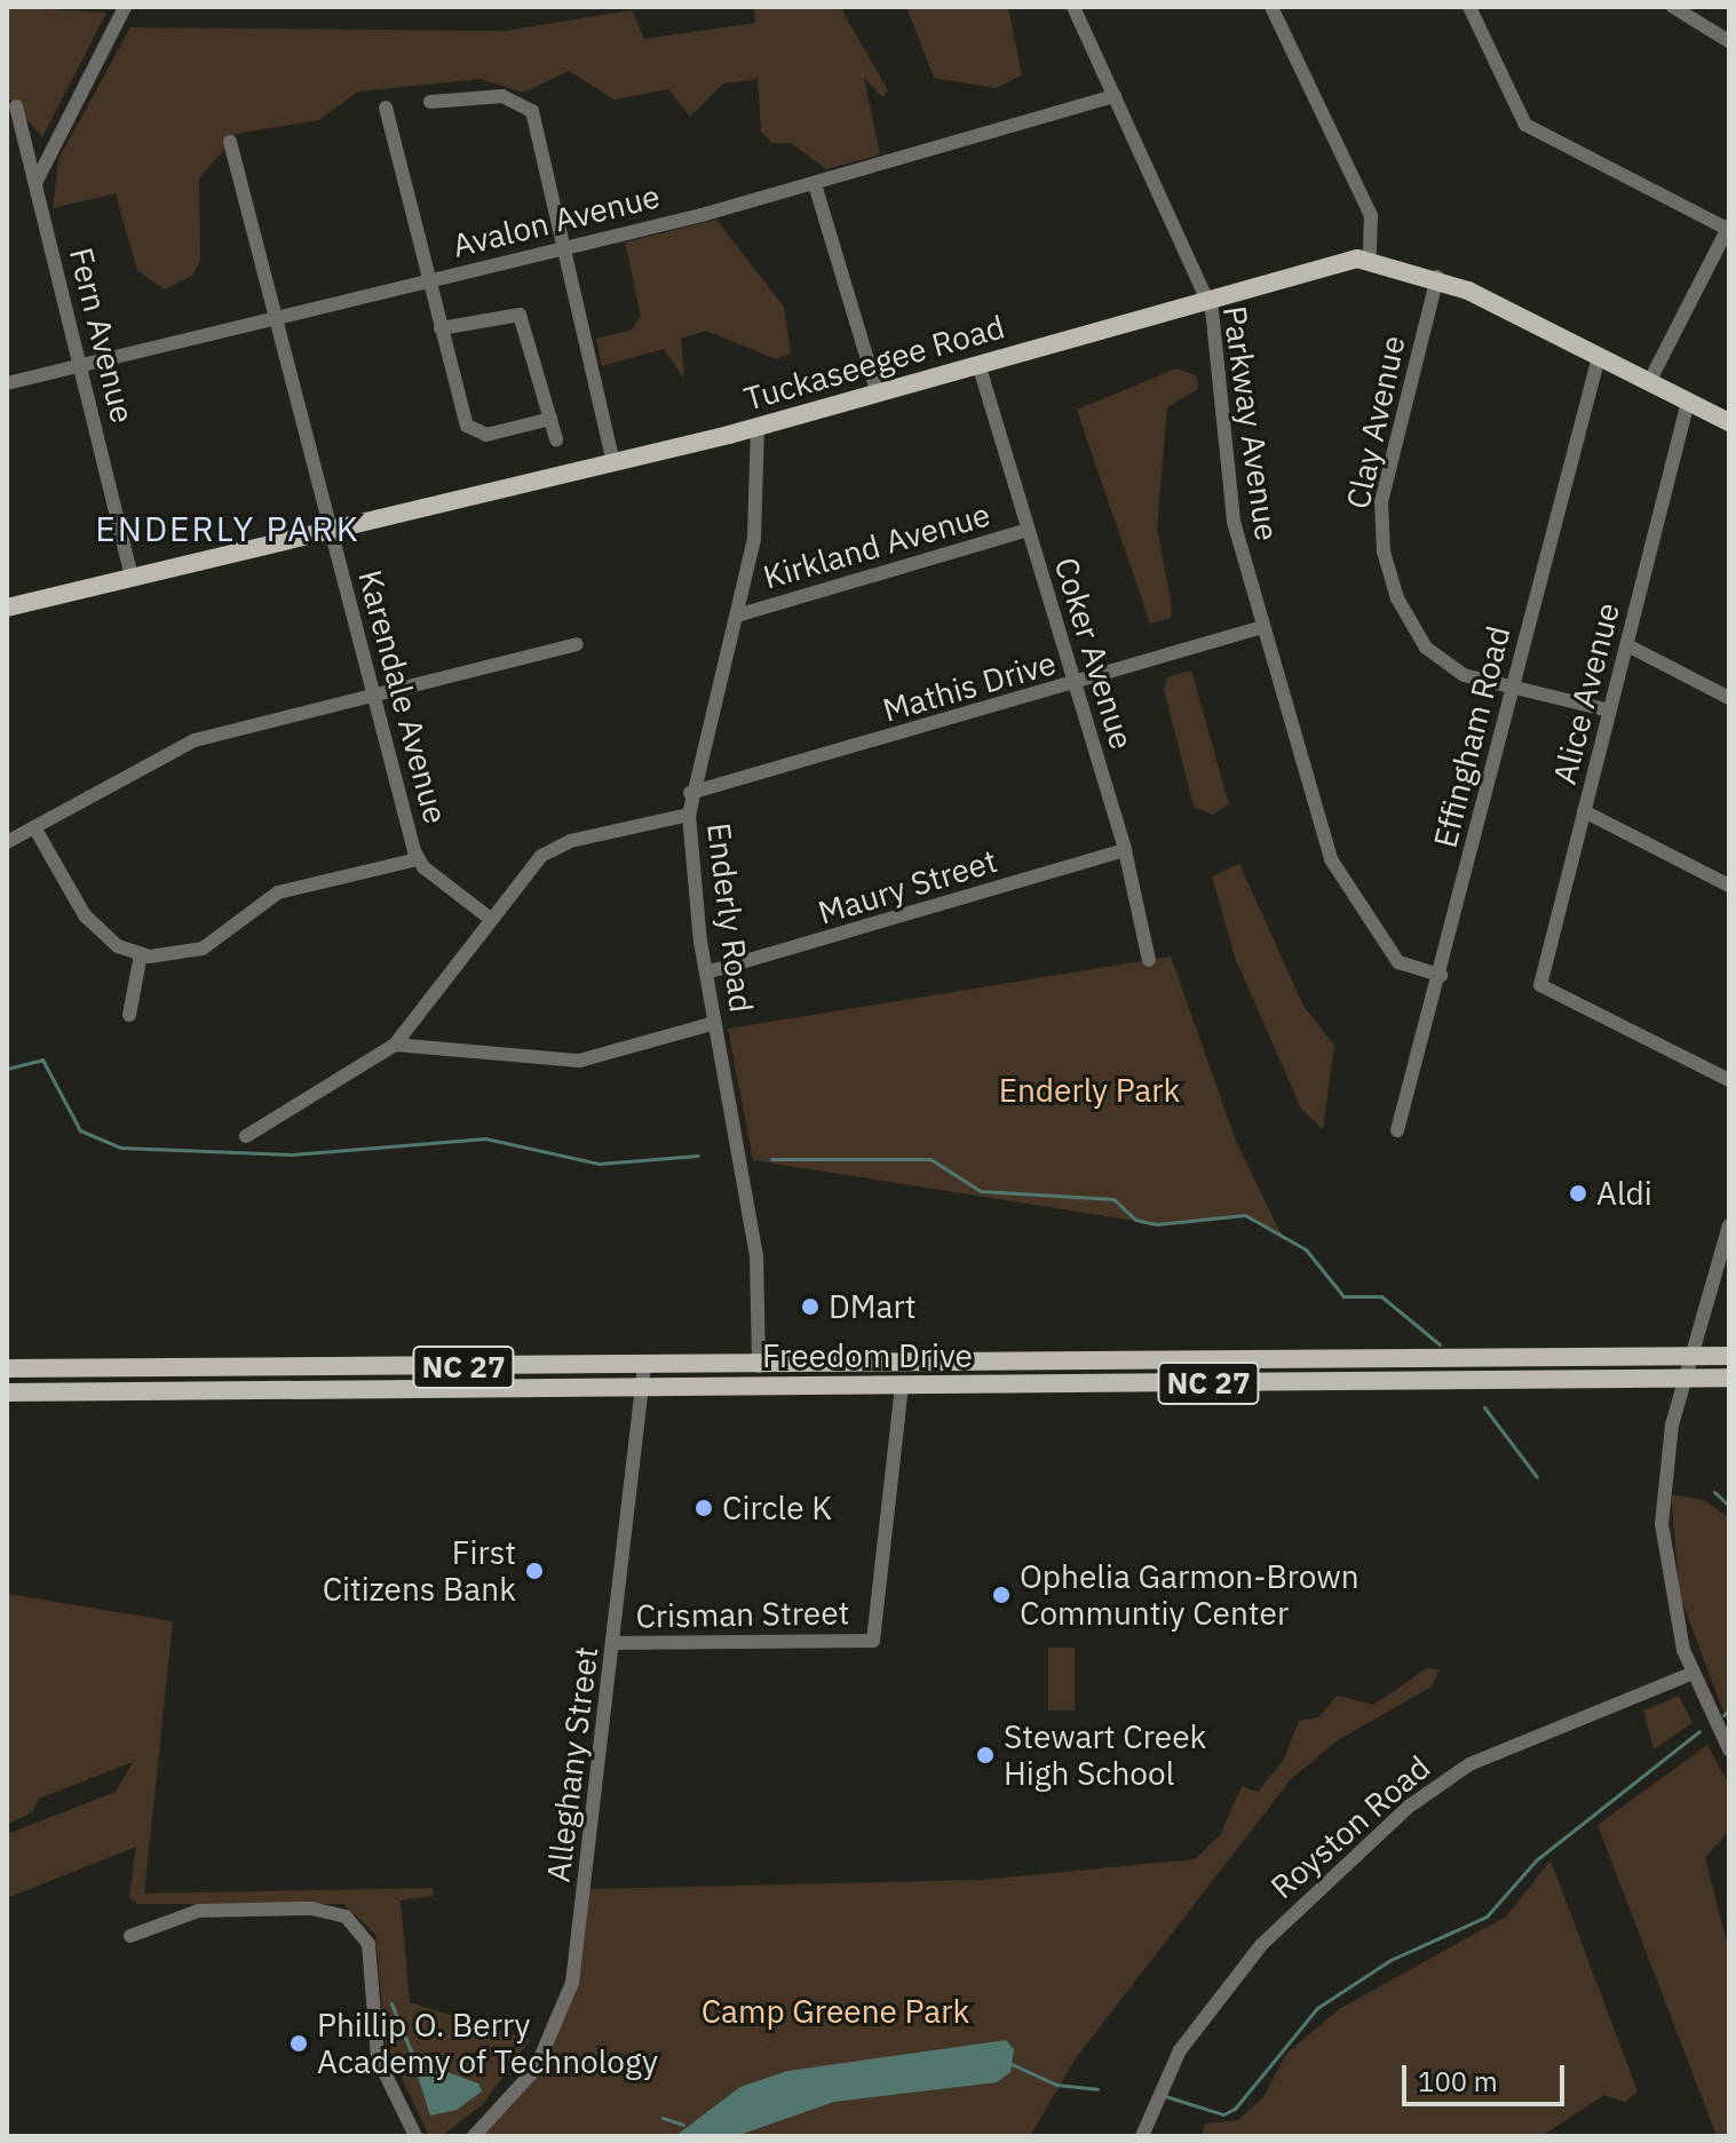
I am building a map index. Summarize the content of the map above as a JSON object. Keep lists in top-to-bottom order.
{
  "streets": {
    "main road": ["Tuckaseegee Road", "Freedom Drive", "NC 27"],
    "street": [
      "Avalon Avenue",
      "Fern Avenue",
      "Clay Avenue",
      "Parkway Avenue",
      "Kirkland Avenue",
      "Coker Avenue",
      "Mathis Drive",
      "Alice Avenue",
      "Karendale Avenue",
      "Effingham Road",
      "Maury Street",
      "Enderly Road",
      "Crisman Street",
      "Alleghany Street",
      "Royston Road"
    ]
  },
  "crossings": [
    ["Avalon Avenue", "Fern Avenue"],
    ["Avalon Avenue", "Parkway Avenue"],
    ["Avalon Avenue", "Karendale Avenue"],
    ["Fern Avenue", "Tuckaseegee Road"],
    ["Tuckaseegee Road", "Clay Avenue"],
    ["Tuckaseegee Road", "Parkway Avenue"],
    ["Tuckaseegee Road", "Coker Avenue"],
    ["Tuckaseegee Road", "Alice Avenue"],
    ["Tuckaseegee Road", "Karendale Avenue"],
    ["Tuckaseegee Road", "Effingham Road"],
    ["Tuckaseegee Road", "Enderly Road"],
    ["Clay Avenue", "Alice Avenue"],
    ["Clay Avenue", "Effingham Road"],
    ["Parkway Avenue", "Mathis Drive"],
    ["Parkway Avenue", "Effingham Road"],
    ["Kirkland Avenue", "Coker Avenue"],
    ["Kirkland Avenue", "Enderly Road"],
    ["Coker Avenue", "Mathis Drive"],
    ["Coker Avenue", "Maury Street"],
    ["Mathis Drive", "Enderly Road"],
    ["Maury Street", "Enderly Road"],
    ["Enderly Road", "Freedom Drive"],
    ["Freedom Drive", "Crisman Street"],
    ["Freedom Drive", "Alleghany Street"],
    ["Crisman Street", "Alleghany Street"]
  ],
  "districts": ["ENDERLY PARK"],
  "parks": ["Enderly Park", "Camp Greene Park"],
  "places": [
    "Aldi",
    "DMart",
    "Circle K",
    "First Citizens Bank",
    "Ophelia Garmon-Brown Communtiy Center",
    "Stewart Creek High School",
    "Phillip O. Berry Academy of Technology"
  ],
  "scale_bar": "100 m"
}
